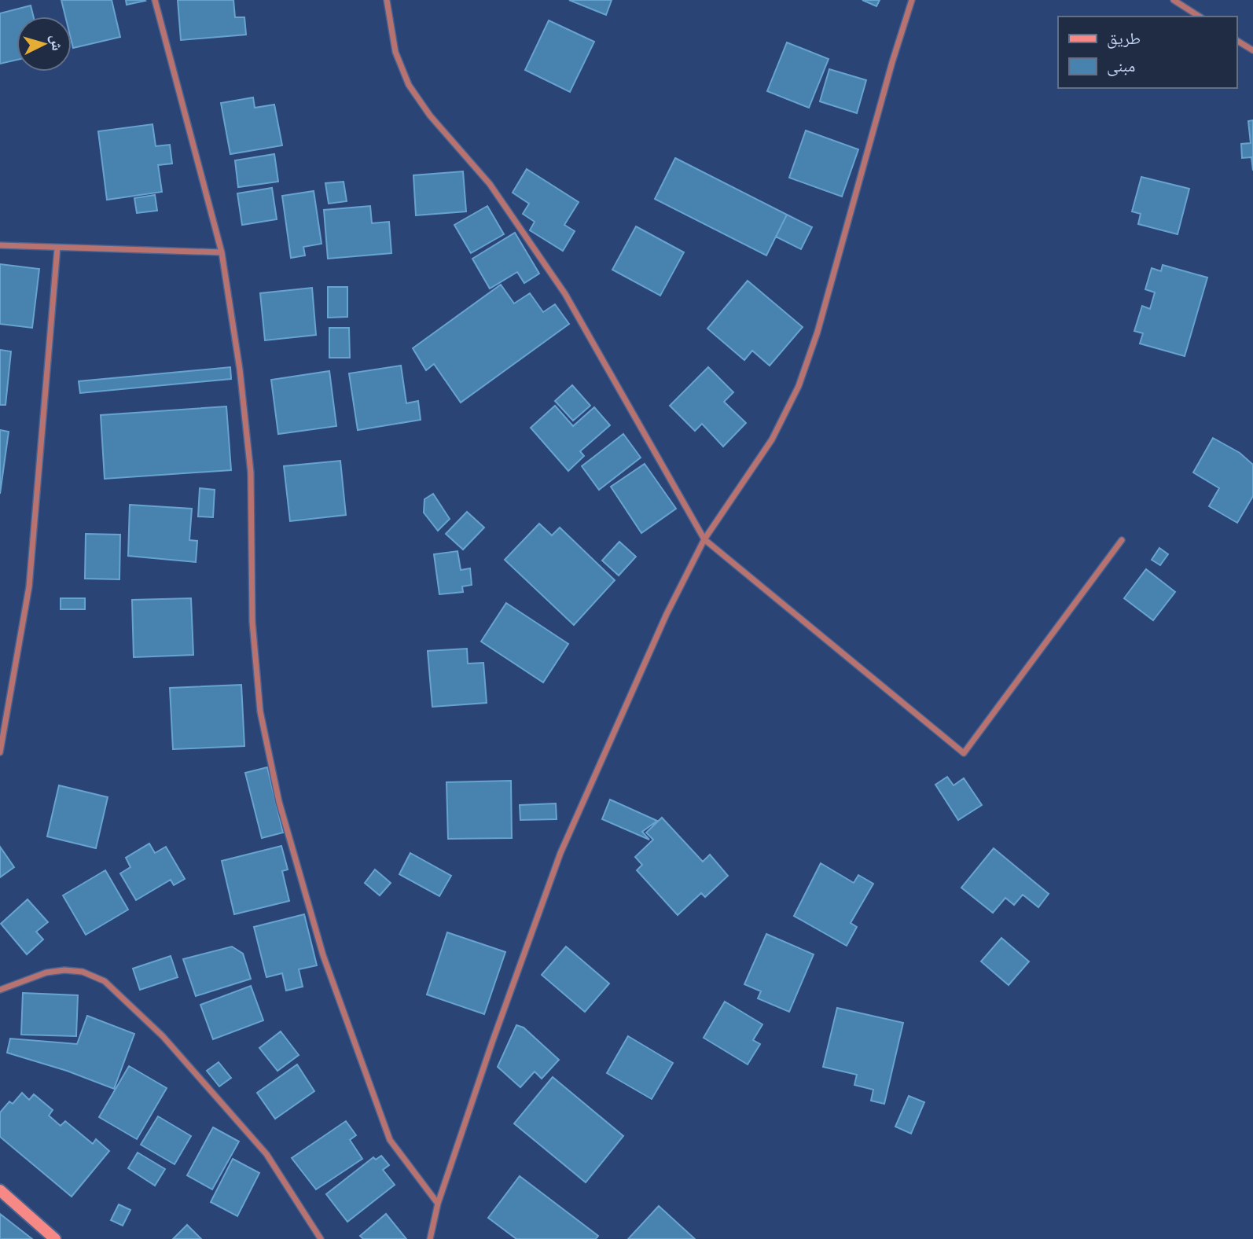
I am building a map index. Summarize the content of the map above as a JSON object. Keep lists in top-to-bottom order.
{
  "legend": ["طريق", "مبنى"],
  "north": "right"
}
